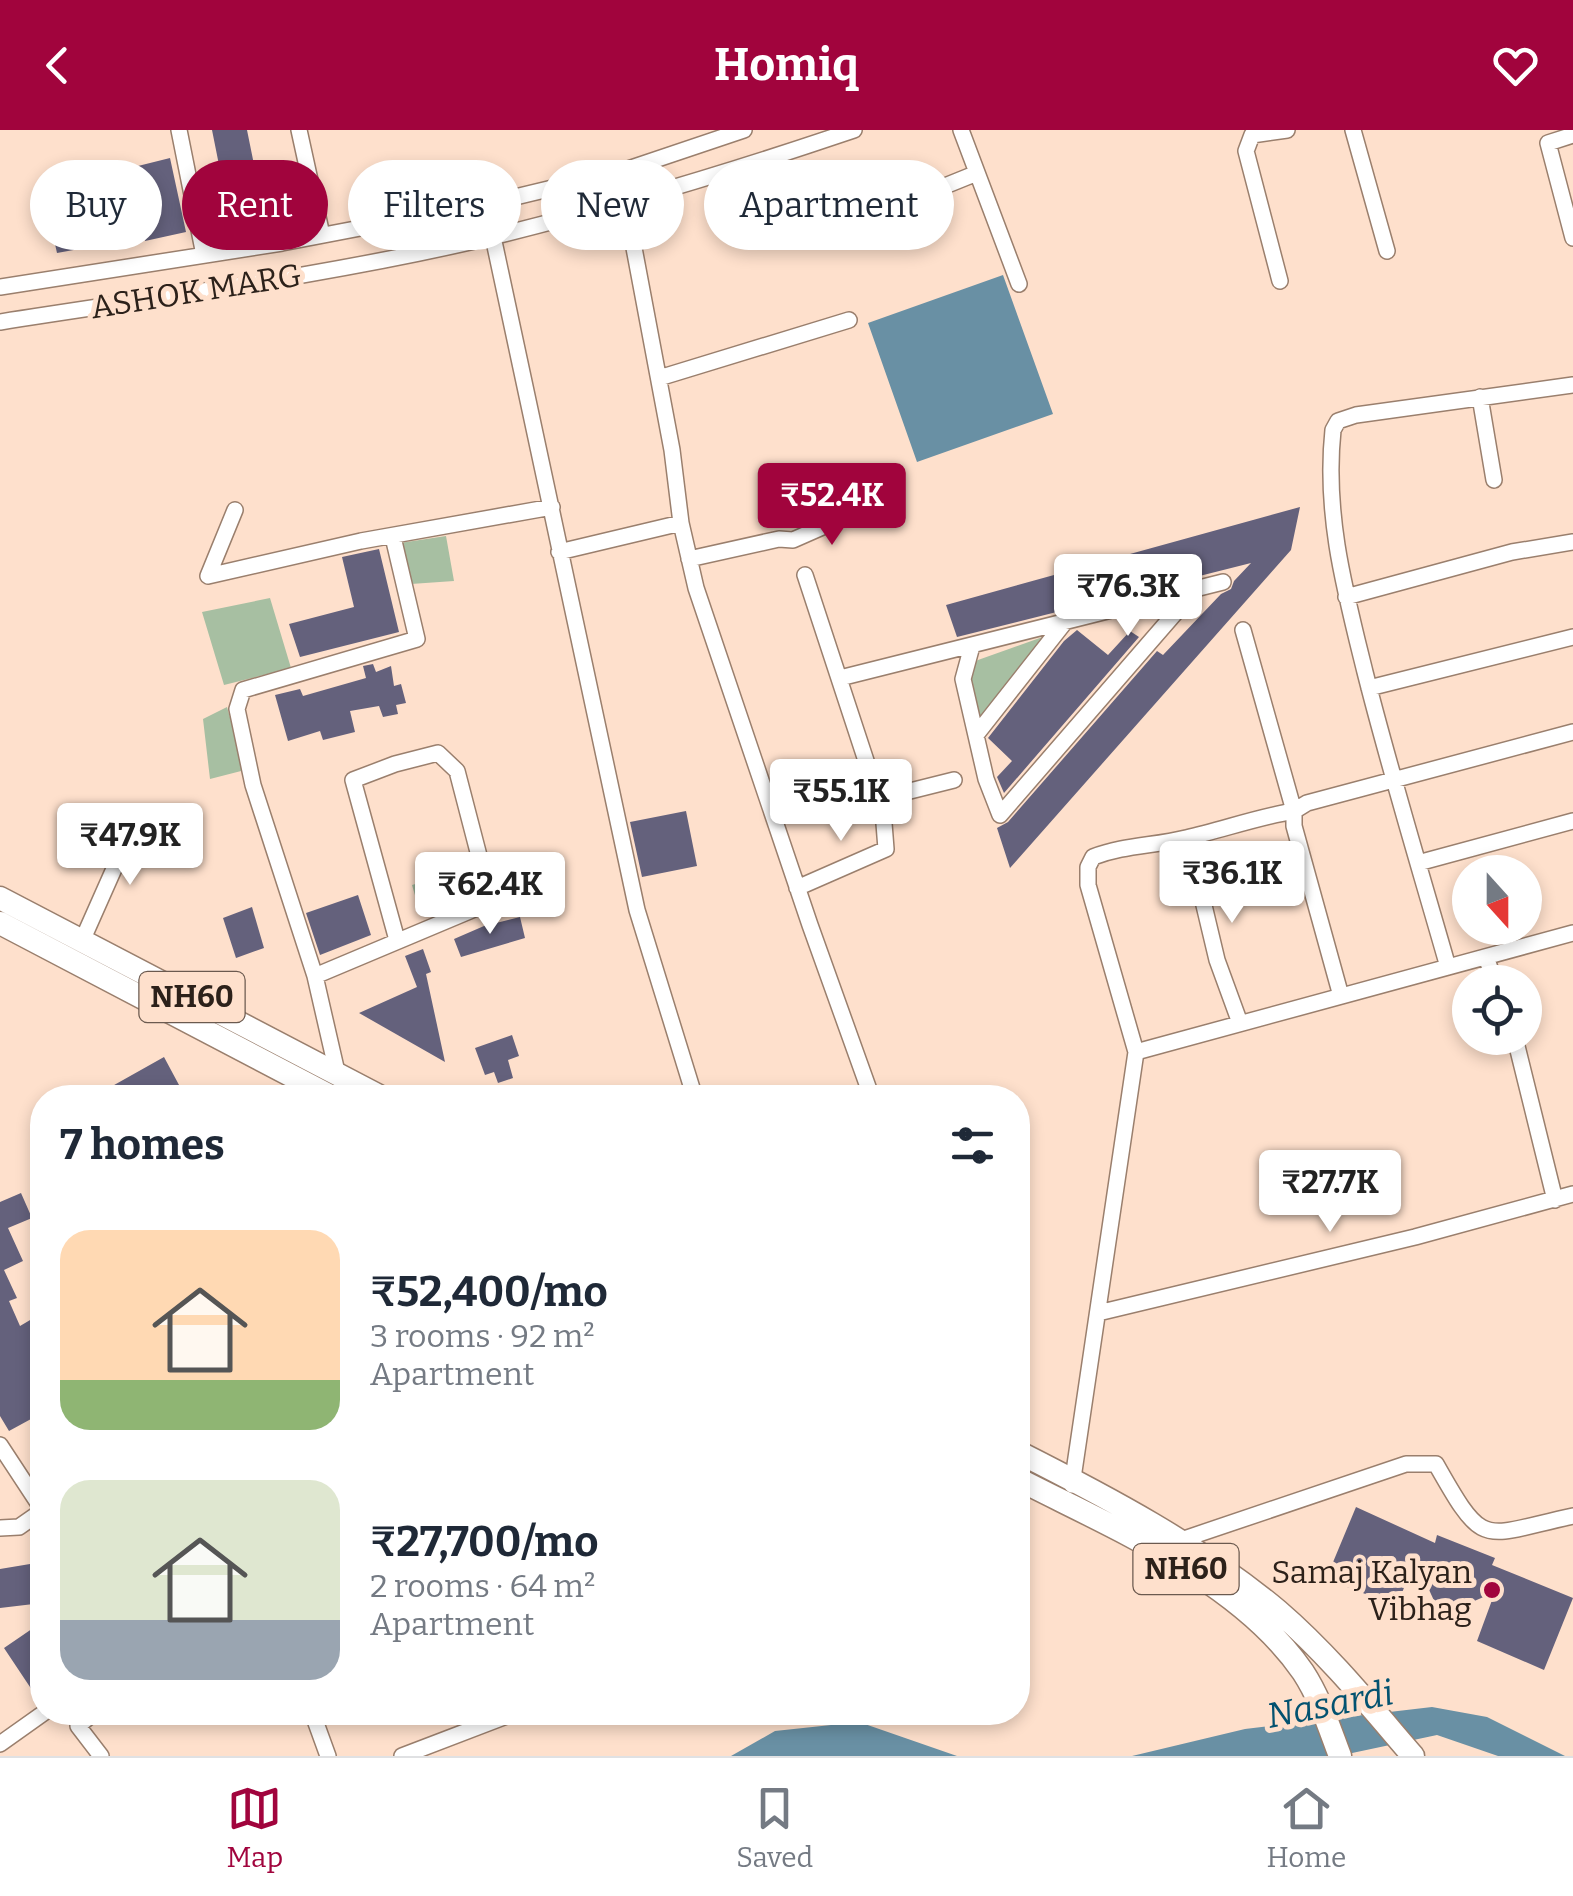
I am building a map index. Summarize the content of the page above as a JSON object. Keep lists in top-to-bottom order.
{
  "streets": {
    "highway": ["NH60"],
    "street": ["ASHOK MARG"]
  },
  "water": ["Nasardi"],
  "places": ["Samaj Kalyan Vibhag"],
  "north": "bottom",
  "page": {
    "header": "Homiq",
    "chip": [
      "Buy",
      "Rent",
      "Filters",
      "New",
      "Apartment"
    ],
    "price": [
      "₹52.4K",
      "₹76.3K",
      "₹55.1K",
      "₹47.9K",
      "₹36.1K",
      "₹62.4K",
      "₹27.7K"
    ],
    "heading": "7 homes",
    "list": [
      {
        "name": "₹52,400/mo",
        "note": "3 rooms · 92 m² · Apartment"
      },
      {
        "name": "₹27,700/mo",
        "note": "2 rooms · 64 m² · Apartment"
      }
    ],
    "tabs": ["Map", "Saved", "Home"]
  }
}
